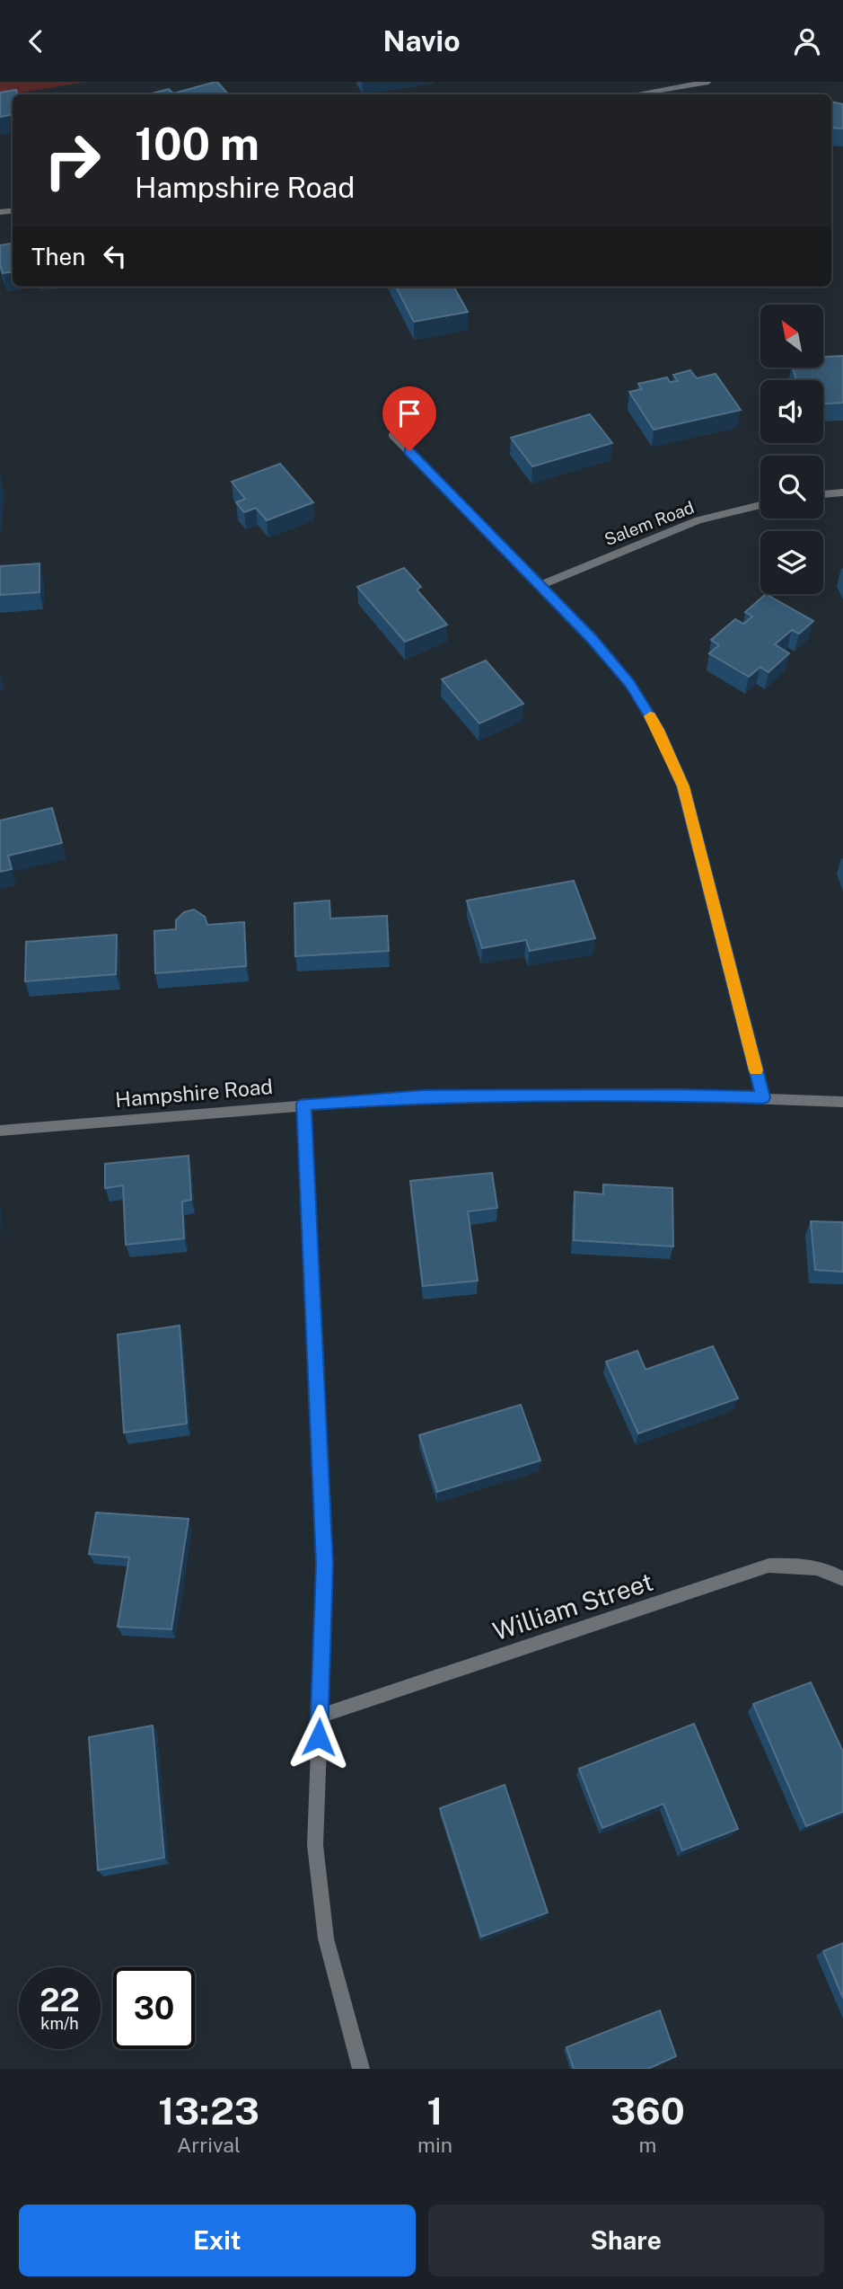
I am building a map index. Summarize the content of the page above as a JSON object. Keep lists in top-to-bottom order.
{
  "streets": {
    "street": ["Salem Road", "Hampshire Road", "William Street"]
  },
  "north": "top left",
  "page": {
    "header": "Navio",
    "turn": ["100 m", "Hampshire Road"],
    "then": "Then",
    "speed": "22 km/h",
    "limit": "30",
    "eta": [
      "13:23",
      "Arrival",
      "1",
      "min",
      "360",
      "m"
    ],
    "buttons": ["Exit", "Share"]
  }
}
